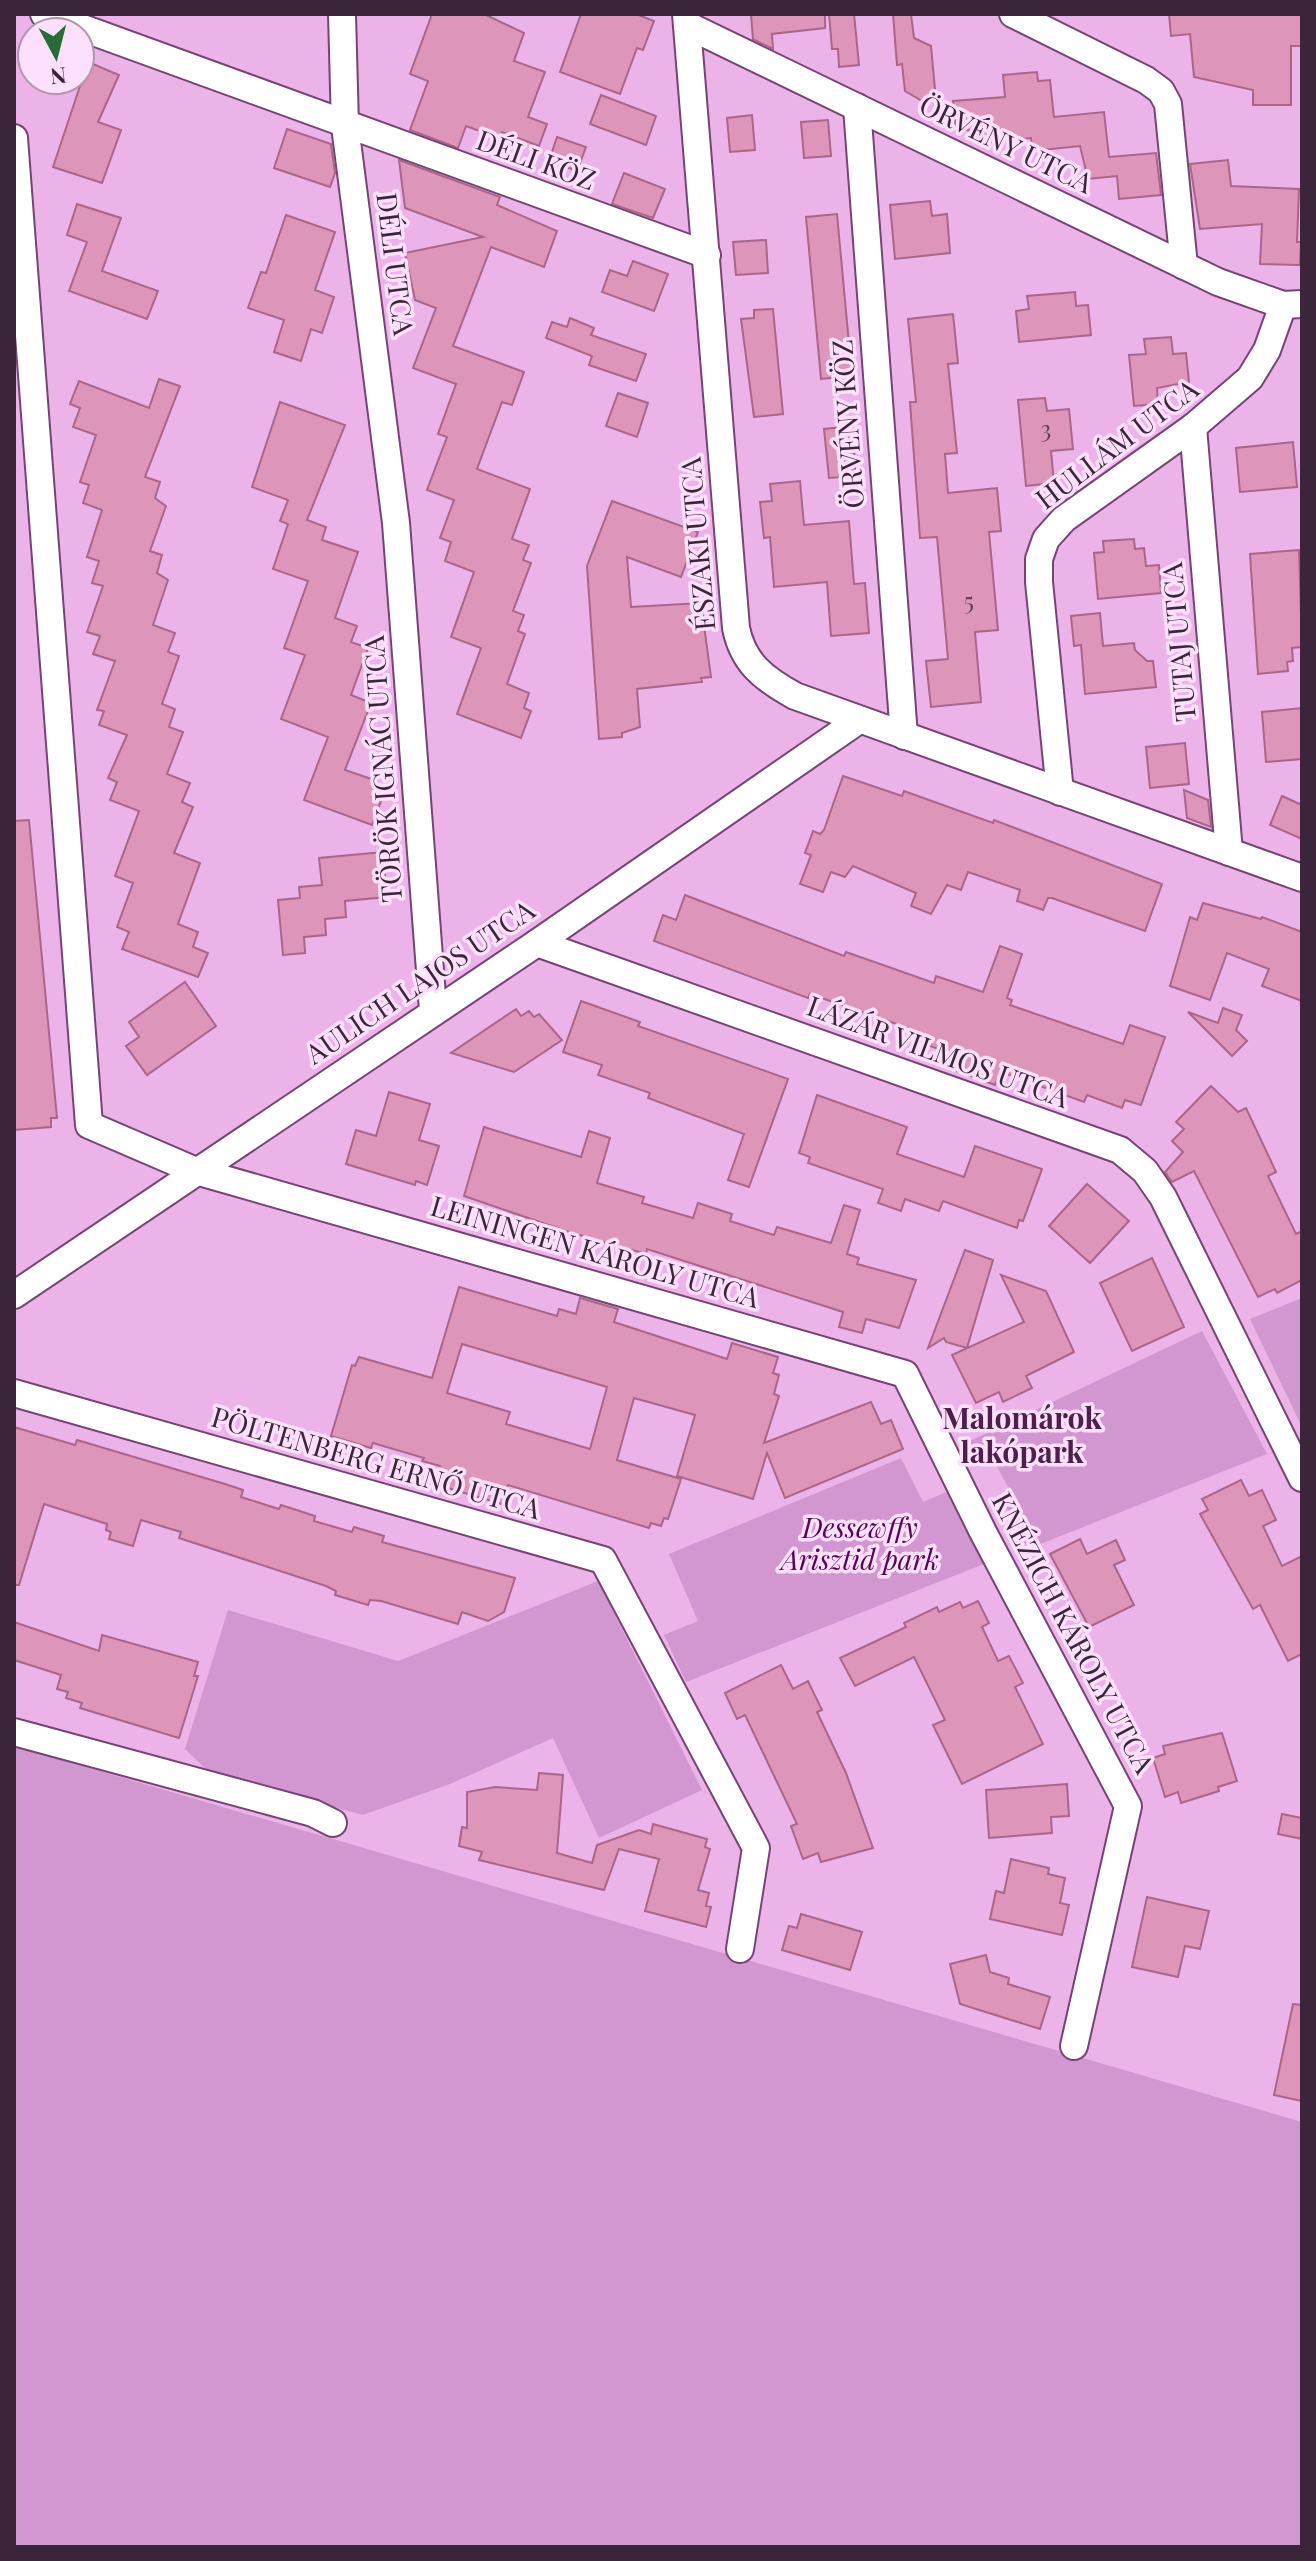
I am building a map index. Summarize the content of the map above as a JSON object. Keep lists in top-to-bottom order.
{
  "streets": {
    "street": [
      "ÖRVÉNY UTCA",
      "DÉLI KÖZ",
      "DÉLI UTCA",
      "ÖRVÉNY KÖZ",
      "HULLÁM UTCA",
      "ÉSZAKI UTCA",
      "TUTAJ UTCA",
      "TÖRÖK IGNÁC UTCA",
      "AULICH LAJOS UTCA",
      "LÁZÁR VILMOS UTCA",
      "LEININGEN KÁROLY UTCA",
      "PÖLTENBERG ERNŐ UTCA",
      "KNÉZICH KÁROLY UTCA"
    ]
  },
  "crossings": [
    ["ÖRVÉNY UTCA", "ÖRVÉNY KÖZ"],
    ["ÖRVÉNY UTCA", "HULLÁM UTCA"],
    ["ÖRVÉNY UTCA", "ÉSZAKI UTCA"],
    ["DÉLI KÖZ", "DÉLI UTCA"],
    ["DÉLI KÖZ", "ÉSZAKI UTCA"],
    ["DÉLI UTCA", "TÖRÖK IGNÁC UTCA"],
    ["ÖRVÉNY KÖZ", "ÉSZAKI UTCA"],
    ["HULLÁM UTCA", "ÉSZAKI UTCA"],
    ["HULLÁM UTCA", "TUTAJ UTCA"],
    ["ÉSZAKI UTCA", "TUTAJ UTCA"],
    ["ÉSZAKI UTCA", "AULICH LAJOS UTCA"],
    ["TÖRÖK IGNÁC UTCA", "AULICH LAJOS UTCA"],
    ["AULICH LAJOS UTCA", "LÁZÁR VILMOS UTCA"],
    ["AULICH LAJOS UTCA", "LEININGEN KÁROLY UTCA"],
    ["LEININGEN KÁROLY UTCA", "KNÉZICH KÁROLY UTCA"]
  ],
  "districts": ["Malomárok lakópark"],
  "parks": ["Dessewffy Arisztid park"],
  "house_numbers": ["3", "5"],
  "north": "bottom"
}
